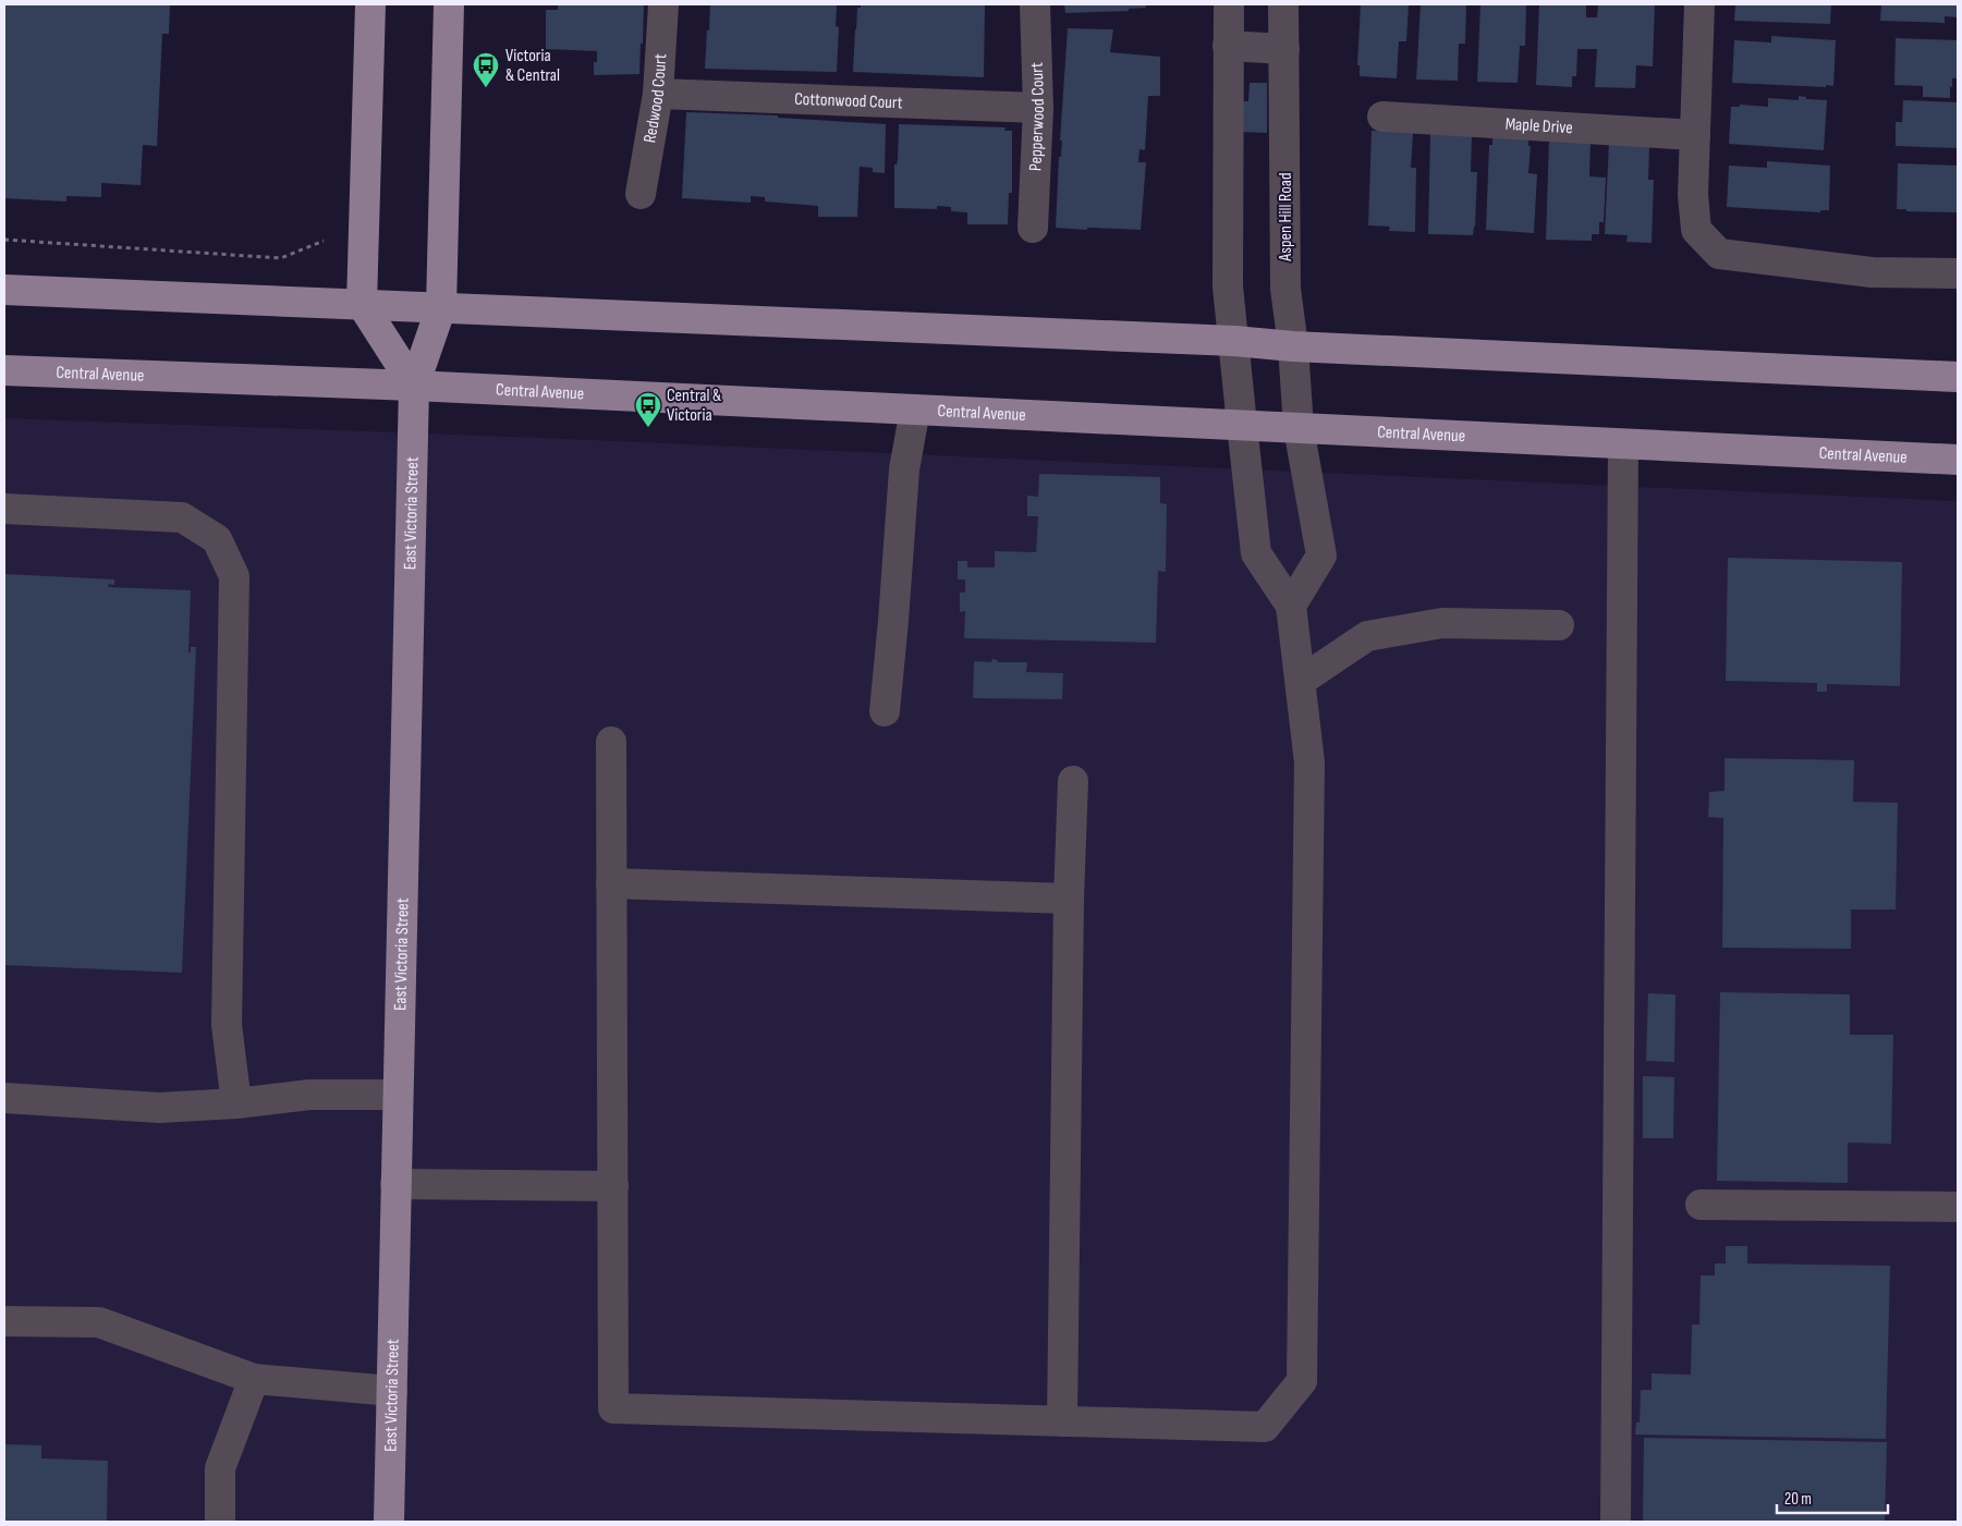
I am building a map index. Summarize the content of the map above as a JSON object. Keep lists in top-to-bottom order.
{
  "streets": {
    "main road": ["Central Avenue", "East Victoria Street"],
    "street": [
      "Redwood Court",
      "Cottonwood Court",
      "Pepperwood Court",
      "Maple Drive",
      "Aspen Hill Road"
    ]
  },
  "crossings": [
    ["Redwood Court", "Cottonwood Court"],
    ["Cottonwood Court", "Pepperwood Court"],
    ["Aspen Hill Road", "Central Avenue"],
    ["Central Avenue", "East Victoria Street"]
  ],
  "places": {
    "bus stop": ["Victoria & Central", "Central & Victoria"]
  },
  "scale_bar": "20 m"
}
